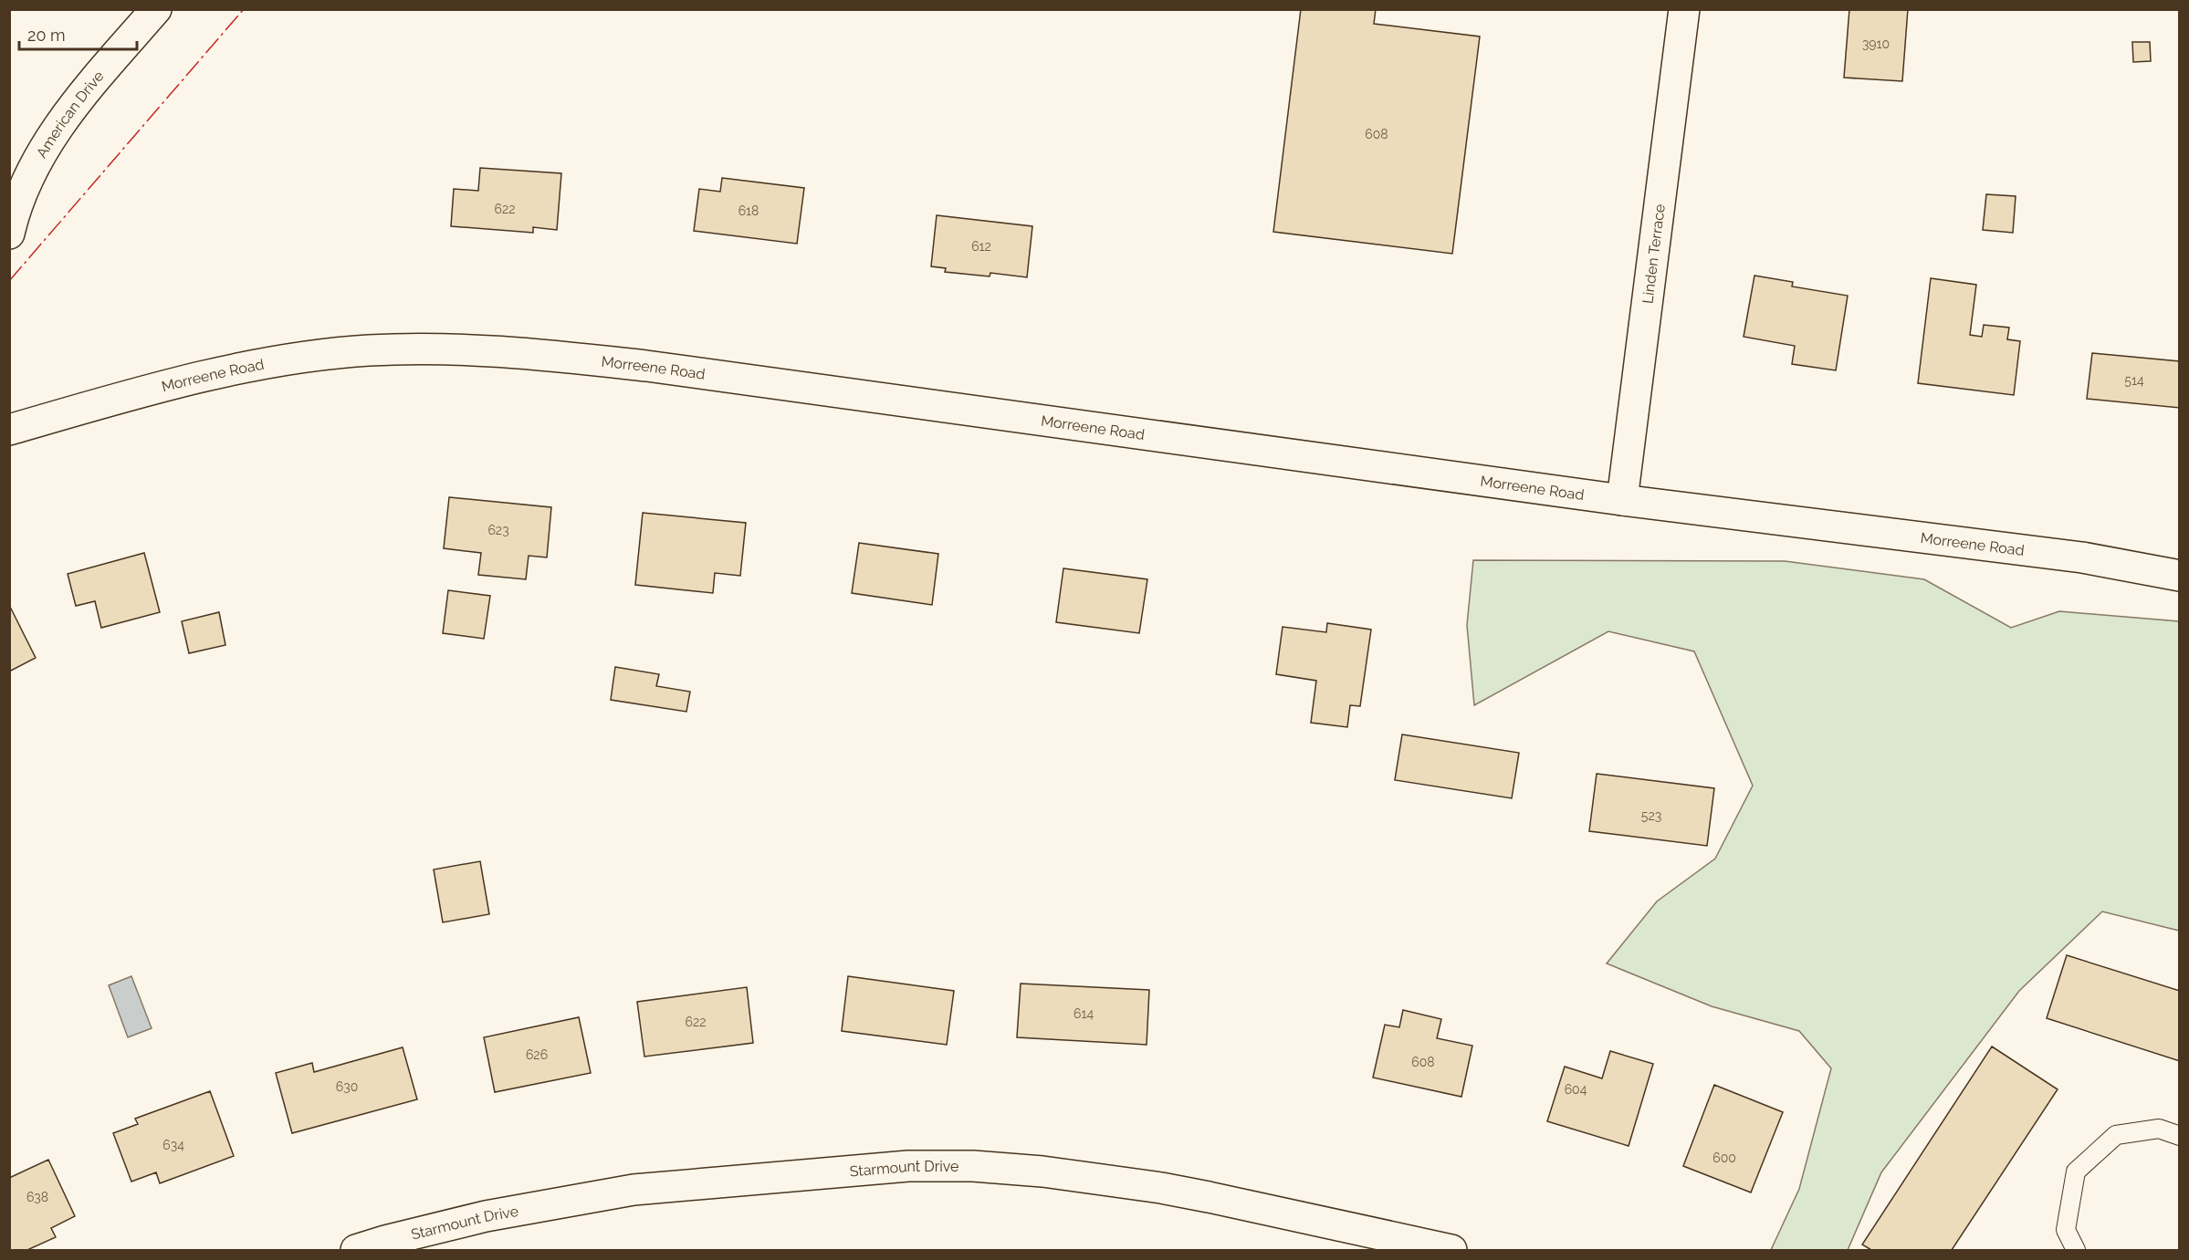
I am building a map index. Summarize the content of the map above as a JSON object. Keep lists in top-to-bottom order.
{
  "streets": {
    "street": [
      "American Drive",
      "Linden Terrace",
      "Morreene Road",
      "Starmount Drive"
    ]
  },
  "crossings": [
    ["Linden Terrace", "Morreene Road"]
  ],
  "house_numbers": [
    "3910",
    "608",
    "622",
    "618",
    "612",
    "514",
    "623",
    "523",
    "614",
    "622",
    "626",
    "608",
    "630",
    "604",
    "634",
    "600",
    "638"
  ],
  "scale_bar": "20 m"
}
